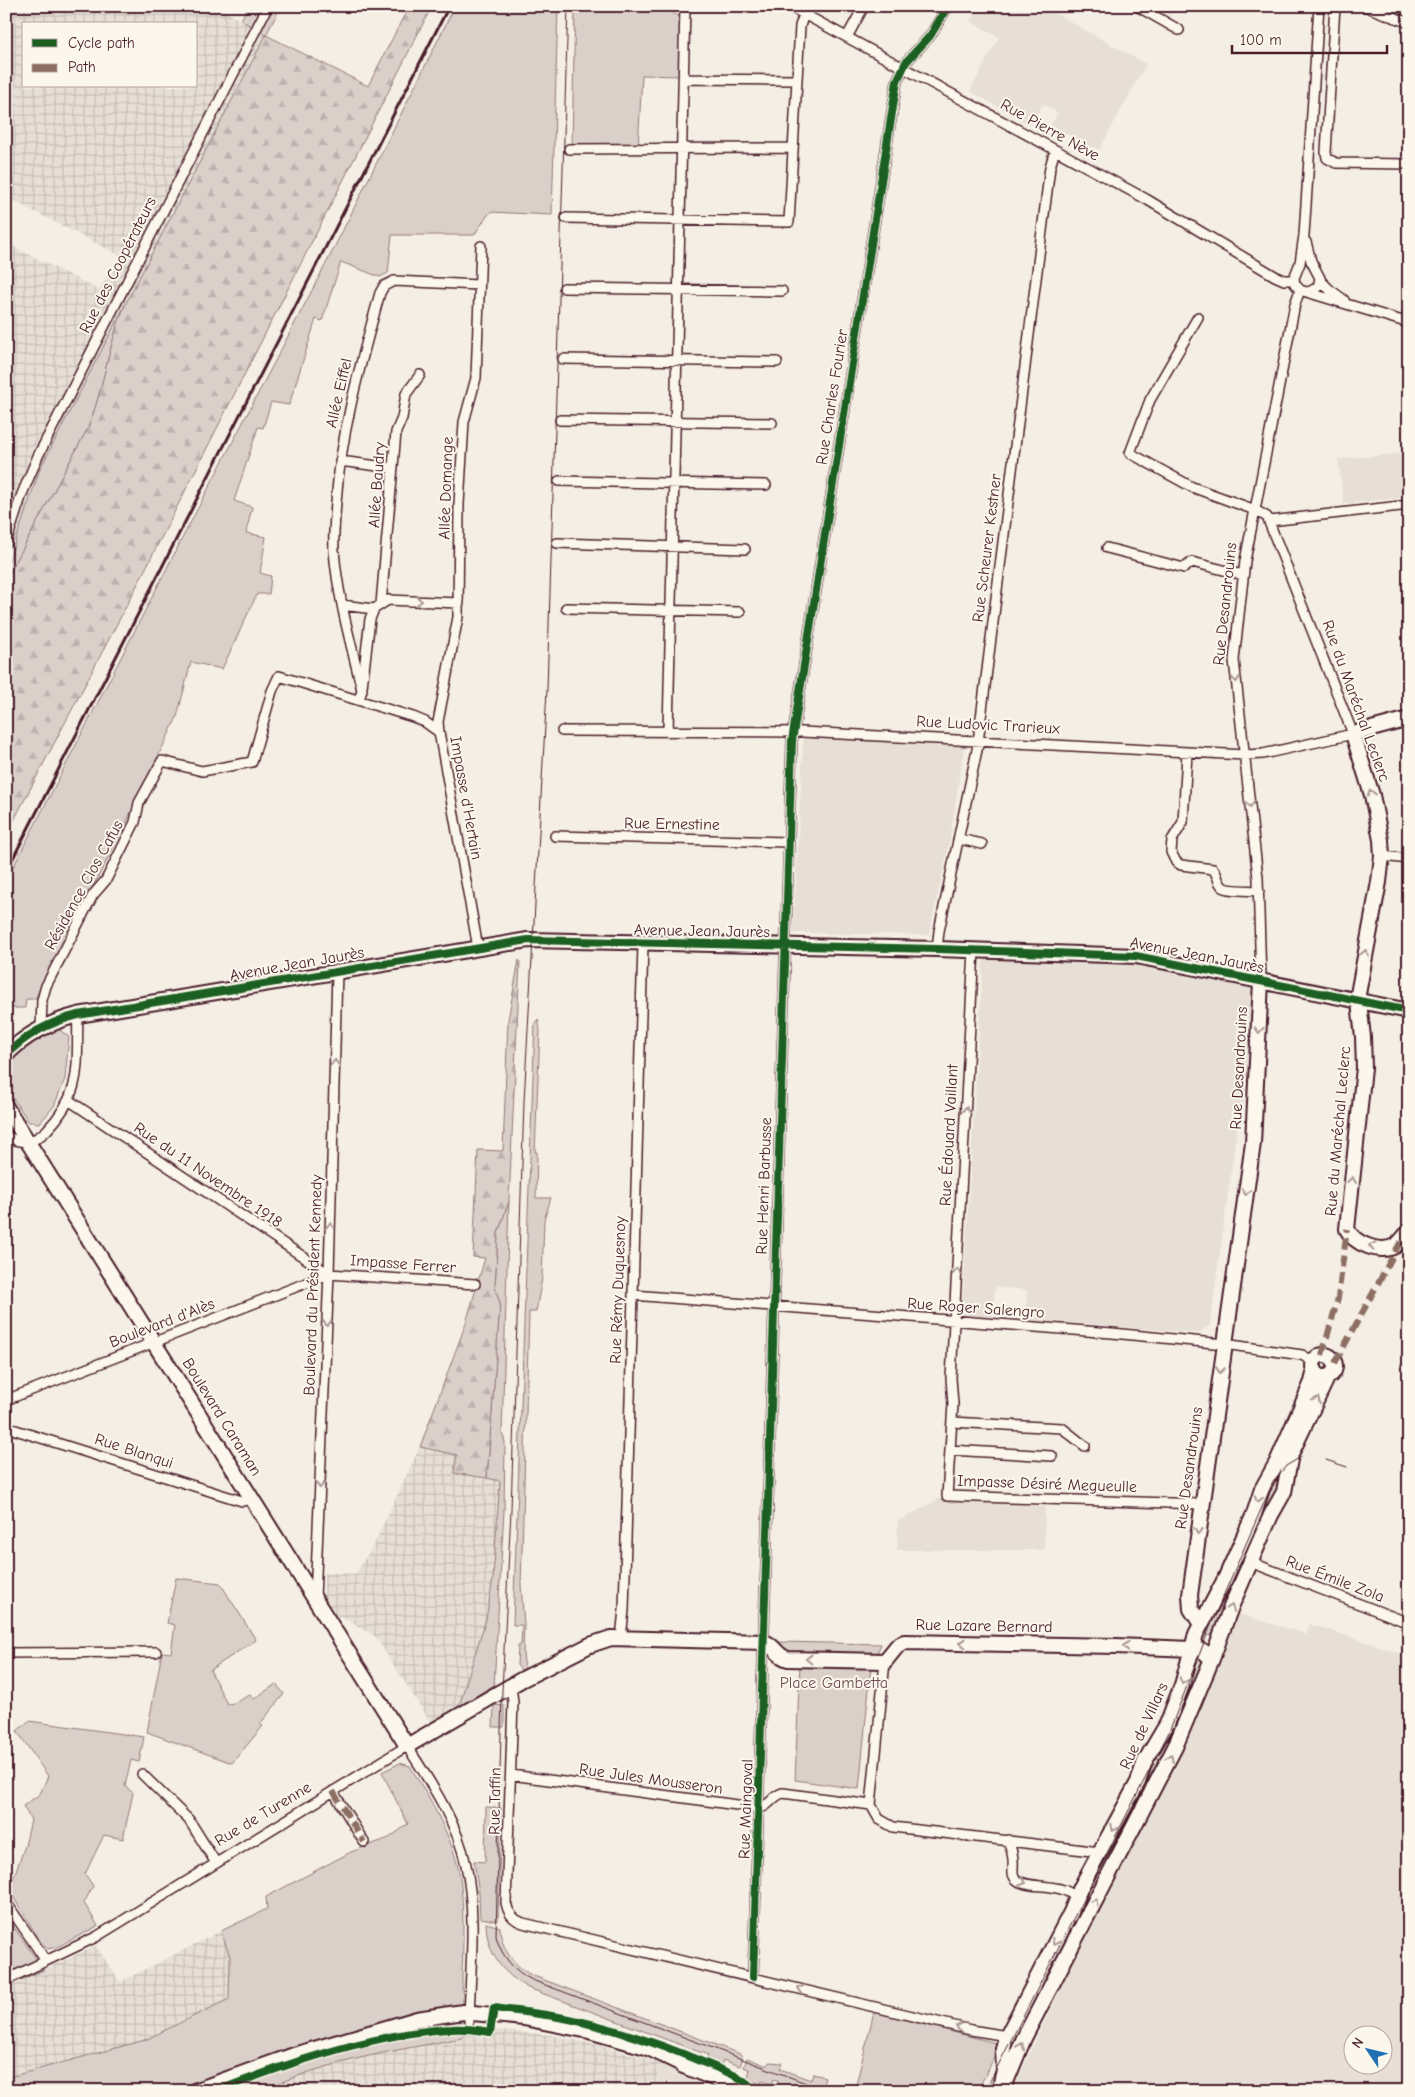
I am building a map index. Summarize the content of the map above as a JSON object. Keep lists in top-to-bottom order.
{
  "streets": {
    "street": [
      "Rue Pierre Nève",
      "Rue des Coopérateurs",
      "Allée Eiffel",
      "Rue Charles Fourier",
      "Allée Baudry",
      "Allée Domange",
      "Rue Scheurer Kestner",
      "Rue Desandrouins",
      "Rue du Maréchal Leclerc",
      "Rue Ludovic Trarieux",
      "Impasse d'Hertain",
      "Rue Ernestine",
      "Résidence Clos Cafus",
      "Avenue Jean Jaurès",
      "Rue Édouard Vaillant",
      "Rue du 11 Novembre 1918",
      "Rue Henri Barbusse",
      "Impasse Ferrer",
      "Boulevard du Président Kennedy",
      "Rue Rémy Duquesnoy",
      "Rue Roger Salengro",
      "Boulevard d'Alès",
      "Boulevard Caraman",
      "Rue Blanqui",
      "Impasse Désiré Megueulle",
      "Rue Émile Zola",
      "Rue Lazare Bernard",
      "Rue de Villars",
      "Rue Jules Mousseron",
      "Rue Taffin",
      "Rue Maingoval",
      "Rue de Turenne"
    ]
  },
  "crossings": [
    ["Rue Pierre Nève", "Rue Charles Fourier"],
    ["Rue Pierre Nève", "Rue Scheurer Kestner"],
    ["Allée Eiffel", "Allée Baudry"],
    ["Allée Eiffel", "Allée Domange"],
    ["Allée Eiffel", "Impasse d'Hertain"],
    ["Rue Charles Fourier", "Rue Ludovic Trarieux"],
    ["Rue Charles Fourier", "Rue Henri Barbusse"],
    ["Allée Domange", "Impasse d'Hertain"],
    ["Rue Scheurer Kestner", "Rue Ludovic Trarieux"],
    ["Rue Scheurer Kestner", "Avenue Jean Jaurès"],
    ["Rue Desandrouins", "Rue Ludovic Trarieux"],
    ["Rue Desandrouins", "Avenue Jean Jaurès"],
    ["Rue Desandrouins", "Rue Roger Salengro"],
    ["Rue Desandrouins", "Impasse Désiré Megueulle"],
    ["Rue Desandrouins", "Rue de Villars"],
    ["Rue du Maréchal Leclerc", "Rue Ludovic Trarieux"],
    ["Rue du Maréchal Leclerc", "Avenue Jean Jaurès"],
    ["Rue Ludovic Trarieux", "Rue Henri Barbusse"],
    ["Impasse d'Hertain", "Résidence Clos Cafus"],
    ["Impasse d'Hertain", "Avenue Jean Jaurès"],
    ["Rue Ernestine", "Rue Henri Barbusse"],
    ["Résidence Clos Cafus", "Avenue Jean Jaurès"],
    ["Avenue Jean Jaurès", "Rue Édouard Vaillant"],
    ["Avenue Jean Jaurès", "Rue Henri Barbusse"],
    ["Avenue Jean Jaurès", "Boulevard du Président Kennedy"],
    ["Avenue Jean Jaurès", "Rue Rémy Duquesnoy"],
    ["Rue Édouard Vaillant", "Rue Roger Salengro"],
    ["Rue Édouard Vaillant", "Impasse Désiré Megueulle"],
    ["Rue du 11 Novembre 1918", "Impasse Ferrer"],
    ["Rue du 11 Novembre 1918", "Boulevard du Président Kennedy"],
    ["Rue du 11 Novembre 1918", "Boulevard d'Alès"],
    ["Rue Henri Barbusse", "Rue Roger Salengro"],
    ["Rue Henri Barbusse", "Rue Maingoval"],
    ["Impasse Ferrer", "Boulevard du Président Kennedy"],
    ["Impasse Ferrer", "Boulevard d'Alès"],
    ["Boulevard du Président Kennedy", "Boulevard d'Alès"],
    ["Boulevard du Président Kennedy", "Boulevard Caraman"],
    ["Rue Rémy Duquesnoy", "Rue Roger Salengro"],
    ["Rue Rémy Duquesnoy", "Rue de Turenne"],
    ["Rue Roger Salengro", "Impasse Désiré Megueulle"],
    ["Rue Roger Salengro", "Rue de Villars"],
    ["Boulevard d'Alès", "Boulevard Caraman"],
    ["Boulevard Caraman", "Rue Blanqui"],
    ["Boulevard Caraman", "Rue de Turenne"],
    ["Rue Émile Zola", "Rue de Villars"],
    ["Rue Lazare Bernard", "Rue de Villars"],
    ["Rue Jules Mousseron", "Rue Taffin"],
    ["Rue Jules Mousseron", "Rue Maingoval"],
    ["Rue Taffin", "Rue Maingoval"],
    ["Rue Taffin", "Rue de Turenne"]
  ],
  "one_way": [
    "Rue Desandrouins",
    "Rue du Maréchal Leclerc",
    "Rue Édouard Vaillant",
    "Rue Lazare Bernard"
  ],
  "parks": ["Place Gambetta"],
  "legend": ["Cycle path", "Path"],
  "scale_bar": "100 m",
  "north": "top left"
}
